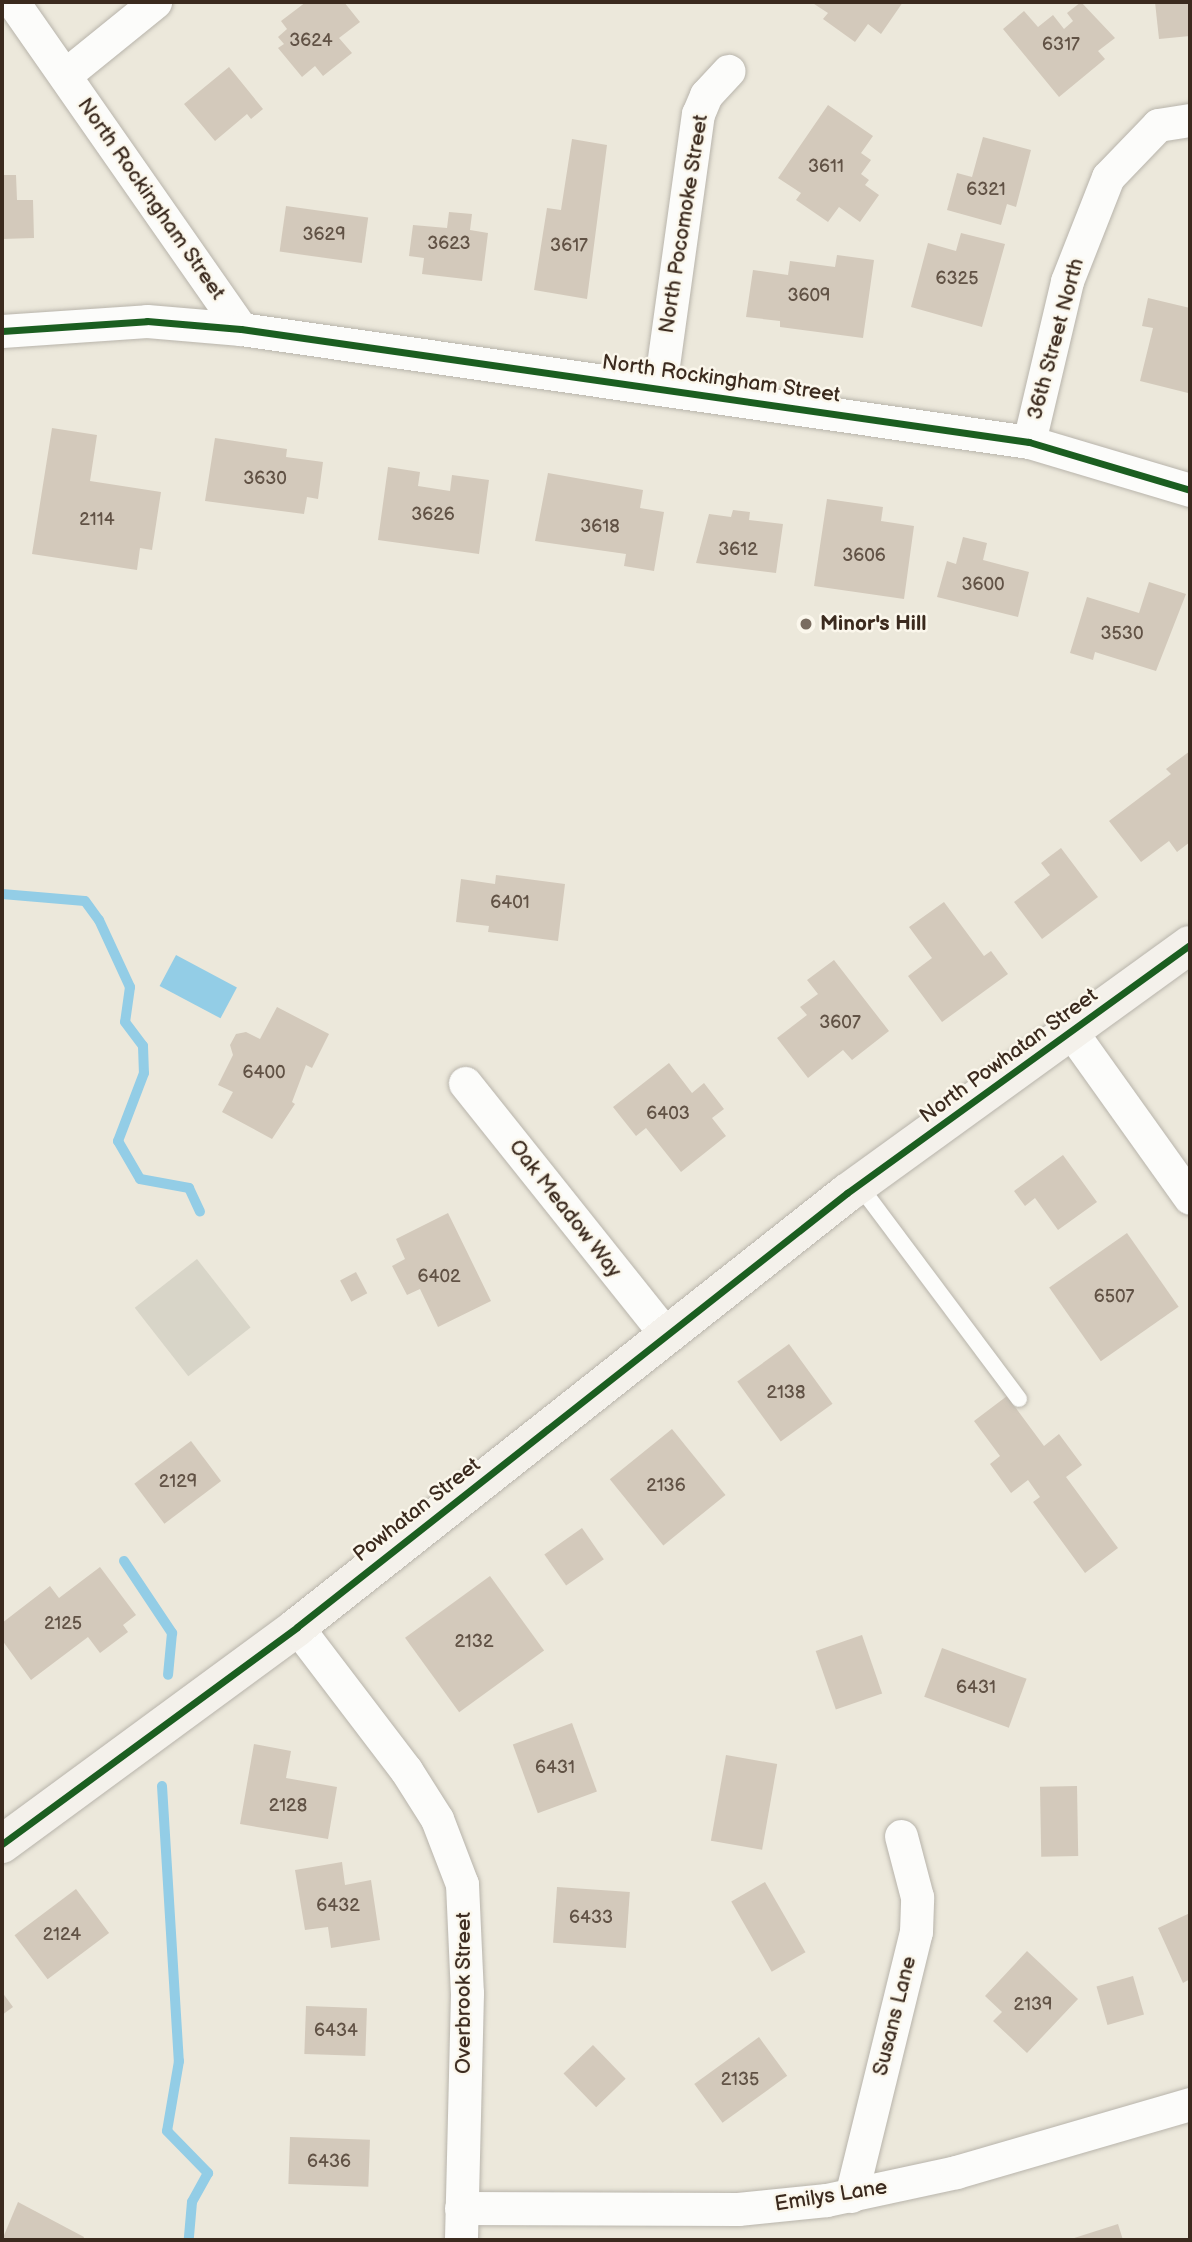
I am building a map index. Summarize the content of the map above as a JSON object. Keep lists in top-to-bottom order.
{
  "streets": {
    "street": [
      "North Rockingham Street",
      "North Pocomoke Street",
      "36th Street North",
      "North Powhatan Street",
      "Oak Meadow Way",
      "Powhatan Street",
      "Overbrook Street",
      "Susans Lane",
      "Emilys Lane"
    ]
  },
  "crossings": [
    ["North Rockingham Street", "North Pocomoke Street"],
    ["North Rockingham Street", "36th Street North"],
    ["North Powhatan Street", "Powhatan Street"],
    ["Oak Meadow Way", "Powhatan Street"],
    ["Powhatan Street", "Overbrook Street"],
    ["Overbrook Street", "Emilys Lane"],
    ["Susans Lane", "Emilys Lane"]
  ],
  "places": ["Minor's Hill"],
  "house_numbers": [
    "3624",
    "6317",
    "3611",
    "6321",
    "3629",
    "3623",
    "3617",
    "6325",
    "3609",
    "3630",
    "3626",
    "2114",
    "3618",
    "3612",
    "3606",
    "3600",
    "3530",
    "6401",
    "3607",
    "6400",
    "6403",
    "6402",
    "6507",
    "2138",
    "2129",
    "2136",
    "2125",
    "2132",
    "6431",
    "6431",
    "2128",
    "6432",
    "6433",
    "2124",
    "2139",
    "6434",
    "2135",
    "6436"
  ]
}
